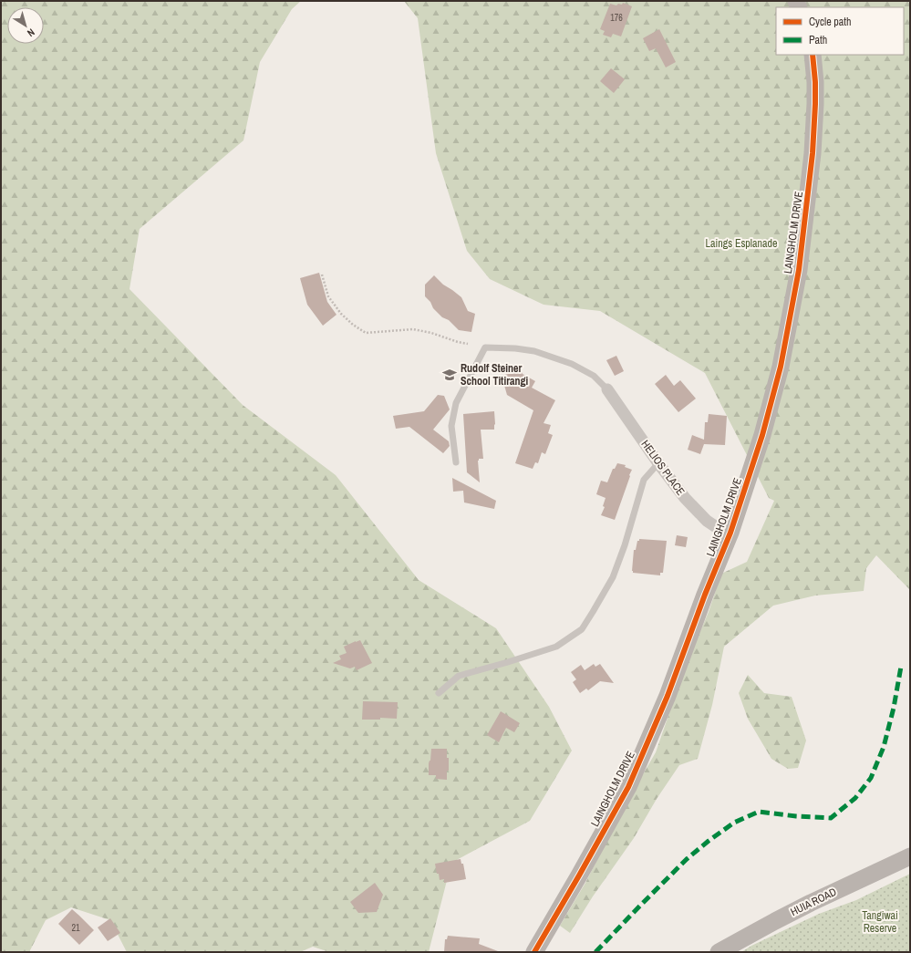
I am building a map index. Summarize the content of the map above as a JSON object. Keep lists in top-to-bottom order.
{
  "streets": {
    "street": ["LAINGHOLM DRIVE", "HELIOS PLACE", "HUIA ROAD"]
  },
  "crossings": [
    ["LAINGHOLM DRIVE", "HELIOS PLACE"]
  ],
  "parks": ["Laings Esplanade", "Tangiwai Reserve"],
  "places": {
    "school or university": ["Rudolf Steiner School Titirangi"]
  },
  "house_numbers": ["176", "21"],
  "legend": ["Cycle path", "Path"],
  "north": "bottom right"
}
